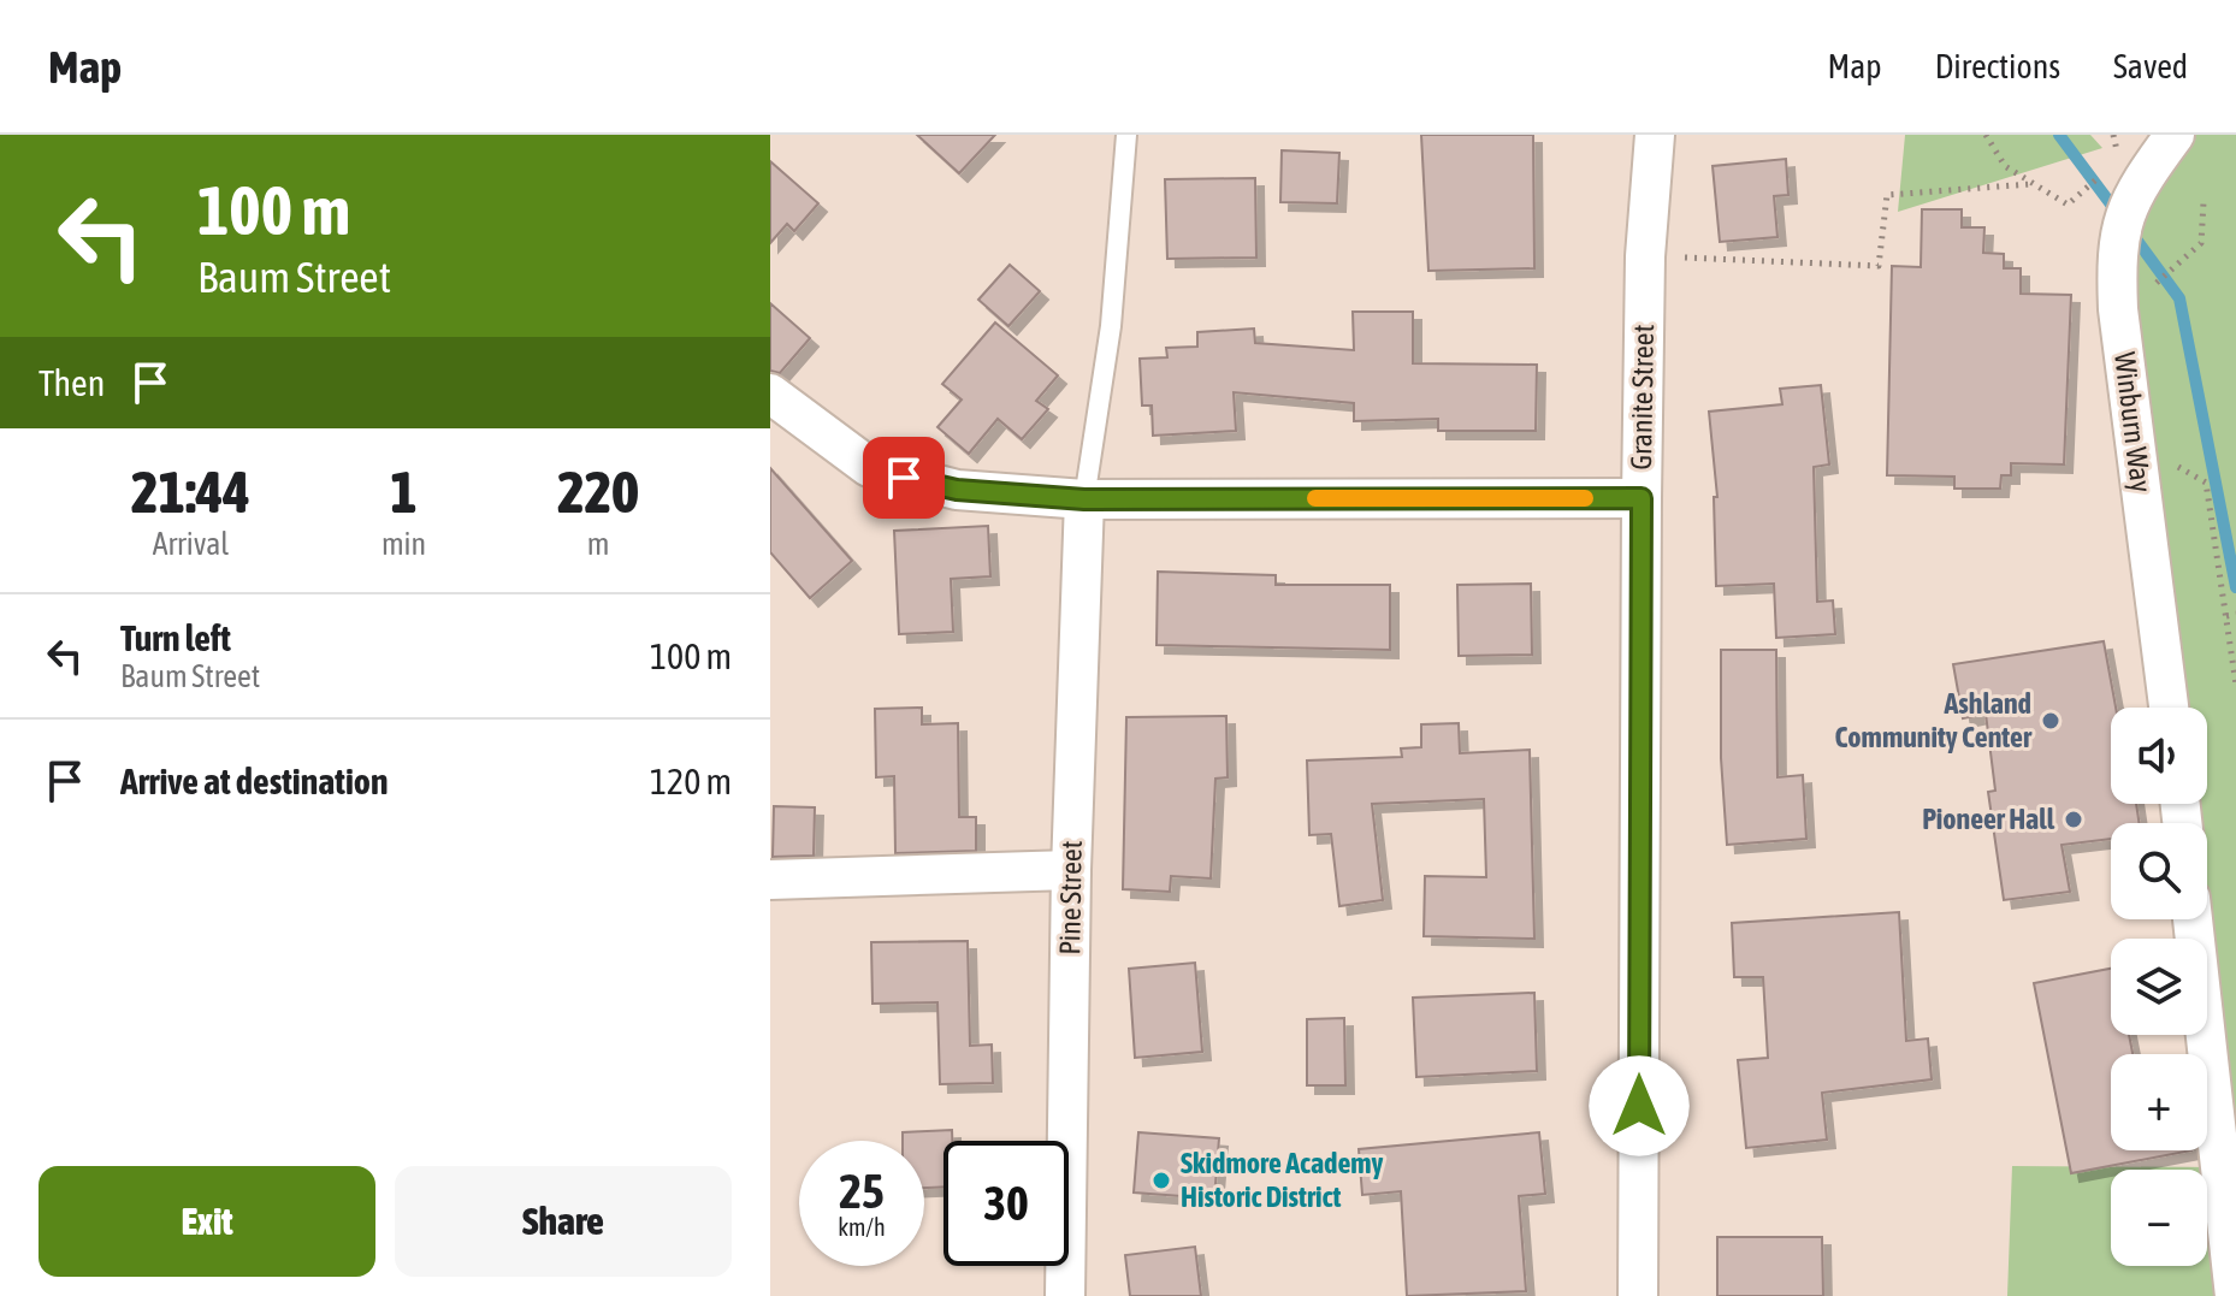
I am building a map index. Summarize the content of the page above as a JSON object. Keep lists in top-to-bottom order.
{
  "streets": {
    "street": ["Granite Street", "Winburn Way", "Pine Street"]
  },
  "places": ["Ashland Community Center", "Pioneer Hall", "Skidmore Academy Historic District"],
  "page": {
    "header": "Map",
    "nav": ["Map", "Directions", "Saved"],
    "turn": ["100 m", "Baum Street"],
    "then": "Then",
    "eta": [
      "21:44",
      "Arrival",
      "1",
      "min",
      "220",
      "m"
    ],
    "list": [
      {
        "name": "Turn left",
        "note": "Baum Street",
        "value": "100 m"
      },
      {
        "name": "Arrive at destination",
        "value": "120 m"
      }
    ],
    "map_buttons": ["+", "−"],
    "speed": "25 km/h",
    "limit": "30",
    "buttons": ["Exit", "Share"]
  }
}
